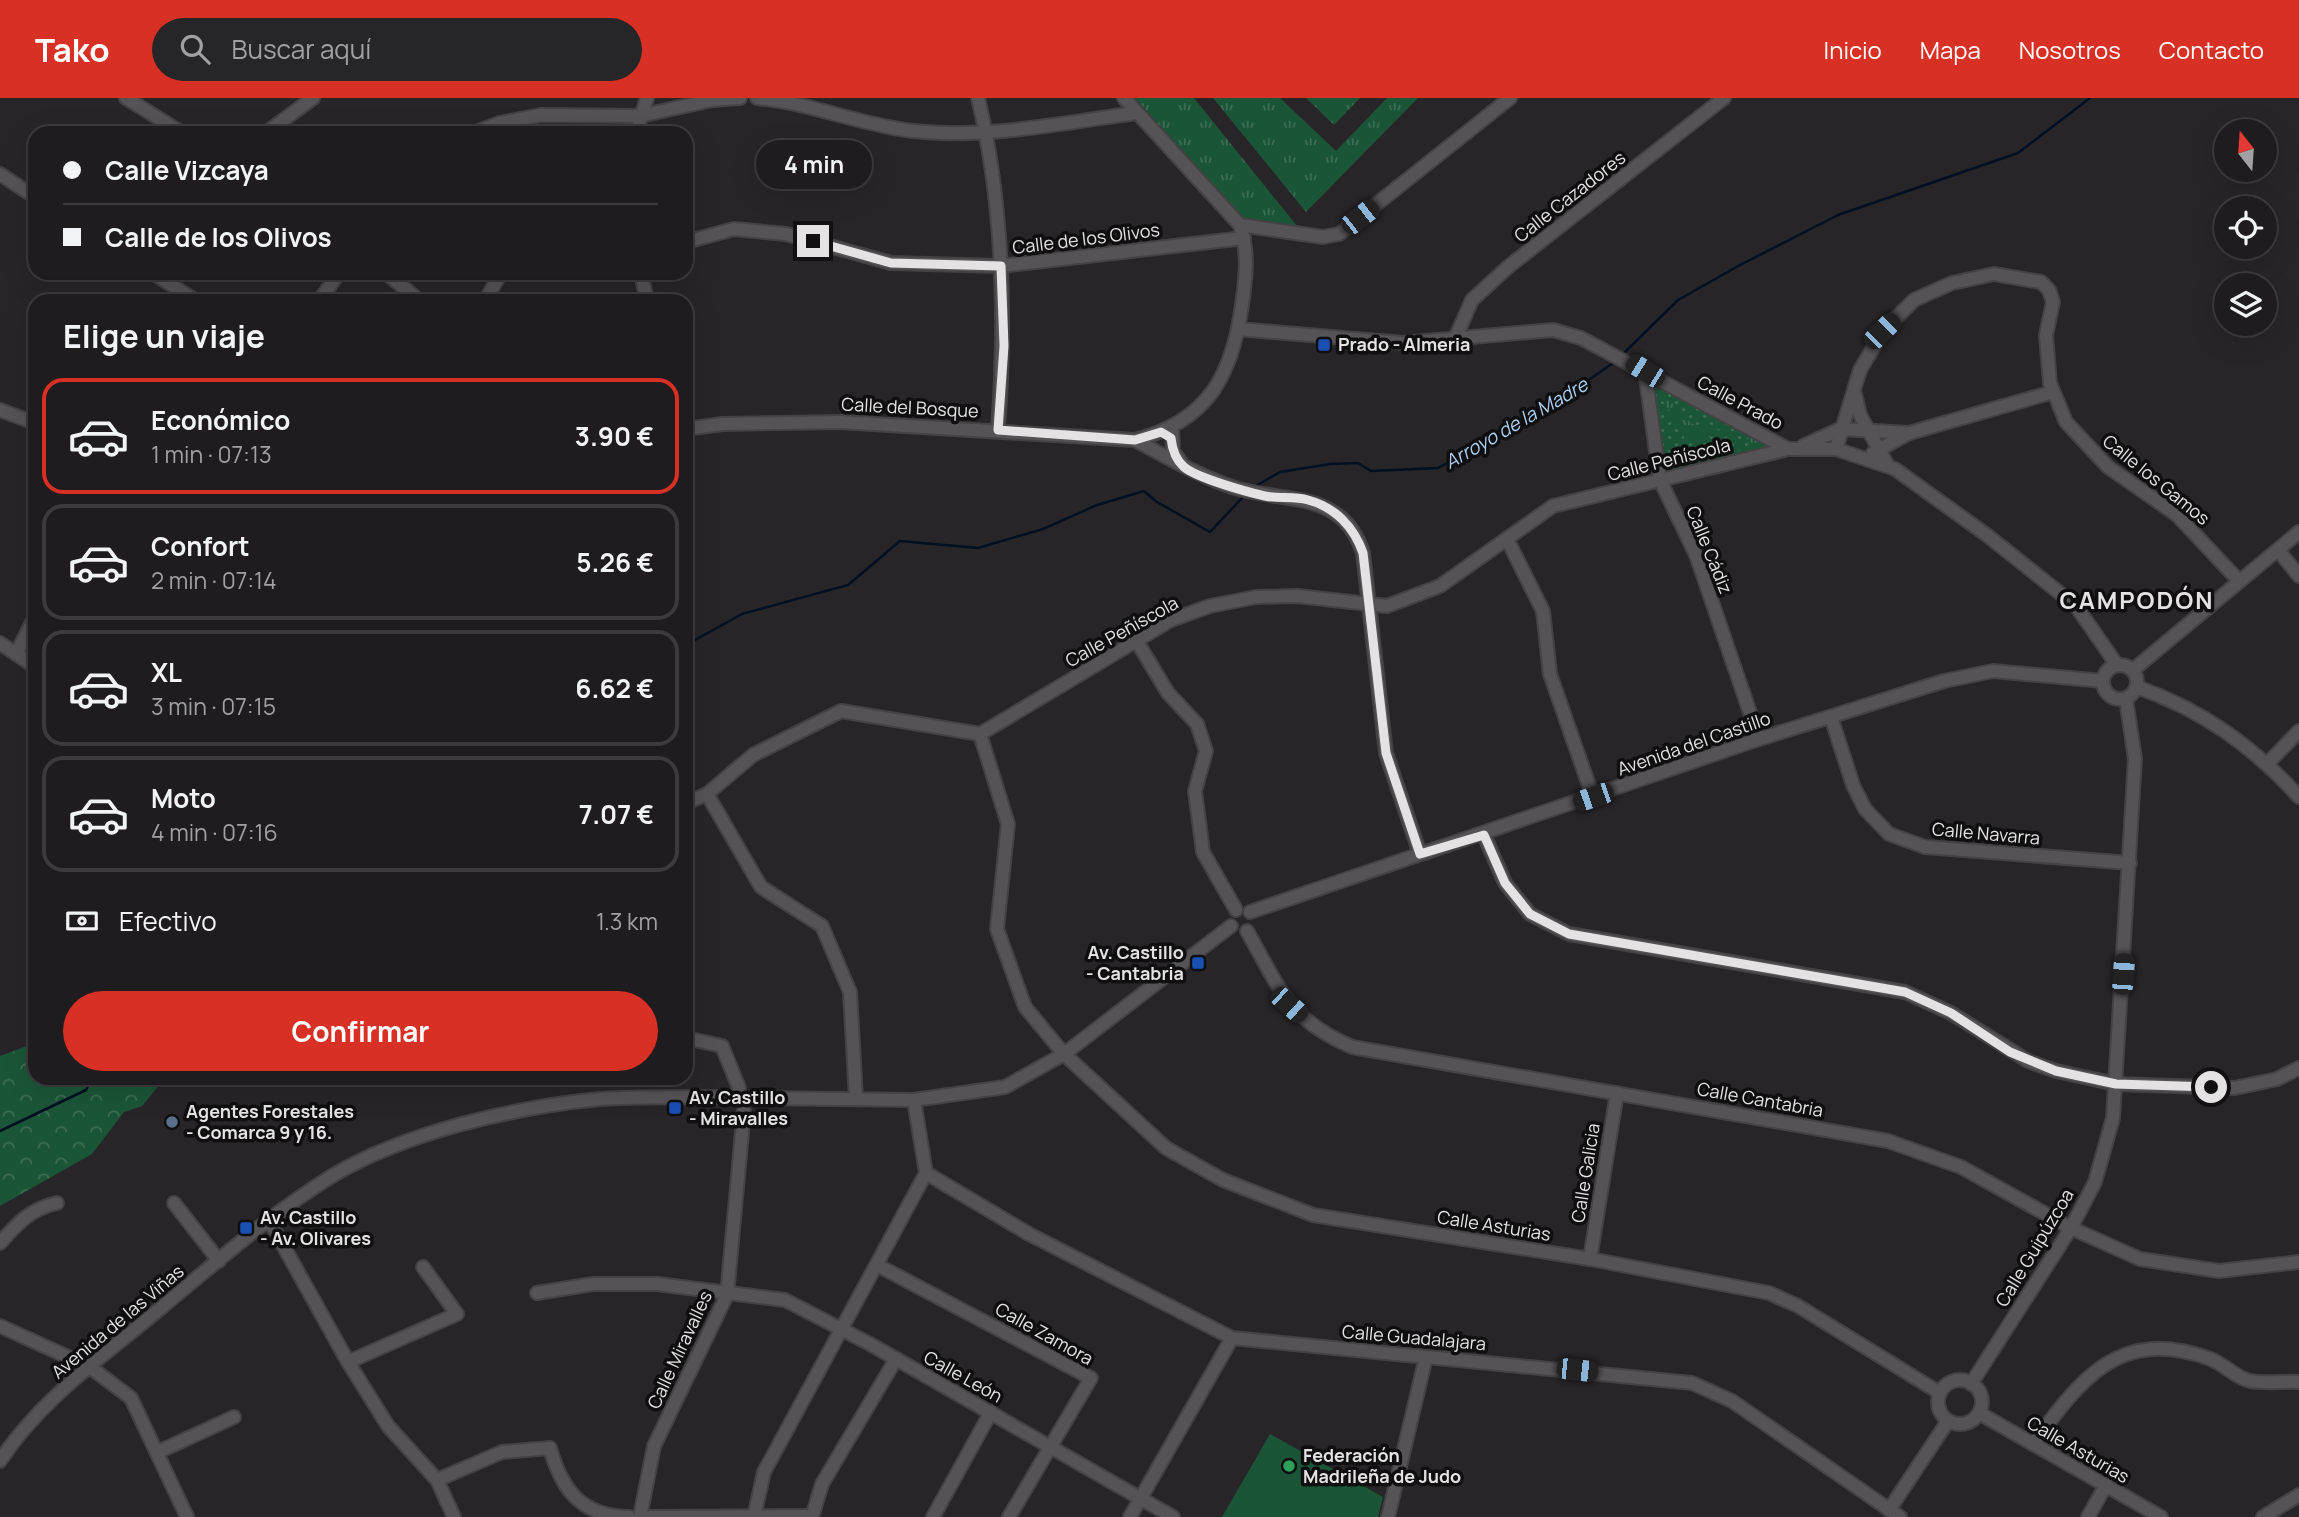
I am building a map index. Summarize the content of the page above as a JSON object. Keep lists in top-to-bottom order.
{
  "streets": {
    "street": [
      "Calle Cazadores",
      "Calle de los Olivos",
      "Calle Prado",
      "Calle del Bosque",
      "Calle Peñíscola",
      "Calle los Gamos",
      "Calle Cádiz",
      "Avenida del Castillo",
      "Calle Navarra",
      "Calle Cantabria",
      "Calle Galicia",
      "Calle Asturias",
      "Calle Guipúzcoa",
      "Avenida de las Viñas",
      "Calle Zamora",
      "Calle Guadalajara",
      "Calle Miravalles",
      "Calle León"
    ]
  },
  "crossings": [
    ["Calle Cazadores", "Calle Prado"],
    ["Calle Prado", "Calle Peñíscola"],
    ["Calle Prado", "Calle Cádiz"],
    ["Calle Prado", "Avenida del Castillo"],
    ["Calle Prado", "Calle Guipúzcoa"],
    ["Calle Peñíscola", "Calle Cádiz"],
    ["Calle Peñíscola", "Calle Asturias"],
    ["Calle Cádiz", "Avenida del Castillo"],
    ["Avenida del Castillo", "Calle Navarra"],
    ["Avenida del Castillo", "Calle Cantabria"],
    ["Avenida del Castillo", "Calle Guipúzcoa"],
    ["Calle Navarra", "Calle Guipúzcoa"],
    ["Calle Cantabria", "Calle Galicia"],
    ["Calle Cantabria", "Calle Guipúzcoa"],
    ["Calle Galicia", "Calle Asturias"],
    ["Calle Asturias", "Calle Guipúzcoa"],
    ["Calle Zamora", "Calle León"],
    ["Calle Miravalles", "Calle León"]
  ],
  "districts": ["CAMPODÓN"],
  "water": ["Arroyo de la Madre"],
  "places": {
    "transit": [
      "Prado - Almeria",
      "Av. Castillo - Cantabria",
      "Av. Castillo - Miravalles",
      "Av. Castillo - Av. Olivares"
    ],
    "other": ["Agentes Forestales - Comarca 9 y 16.", "Federación Madrileña de Judo"]
  },
  "north": "top",
  "page": {
    "header": "Tako",
    "search": "Buscar aquí",
    "nav": [
      "Inicio",
      "Mapa",
      "Nosotros",
      "Contacto"
    ],
    "banner": ["Calle Vizcaya", "Calle de los Olivos"],
    "bubble": "4 min",
    "heading": "Elige un viaje",
    "list": [
      {
        "name": "Económico",
        "note": "1 min · 07:13",
        "value": "3.90 €"
      },
      {
        "name": "Confort",
        "note": "2 min · 07:14",
        "value": "5.26 €"
      },
      {
        "name": "XL",
        "note": "3 min · 07:15",
        "value": "6.62 €"
      },
      {
        "name": "Moto",
        "note": "4 min · 07:16",
        "value": "7.07 €"
      }
    ],
    "pay": ["Efectivo", "1.3 km"],
    "buttons": "Confirmar"
  }
}
